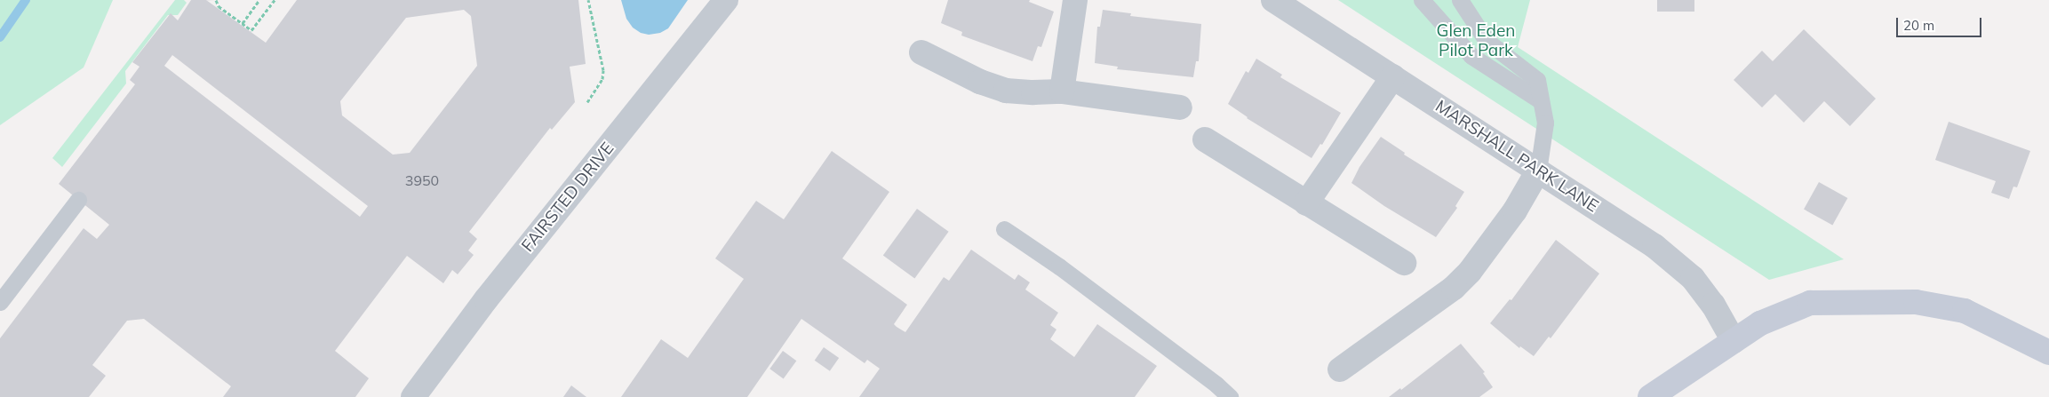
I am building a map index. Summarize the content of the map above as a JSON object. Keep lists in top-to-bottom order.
{
  "streets": {
    "street": ["MARSHALL PARK LANE", "FAIRSTED DRIVE"]
  },
  "parks": ["Glen Eden Pilot Park"],
  "house_numbers": ["3950"],
  "scale_bar": "20 m"
}
